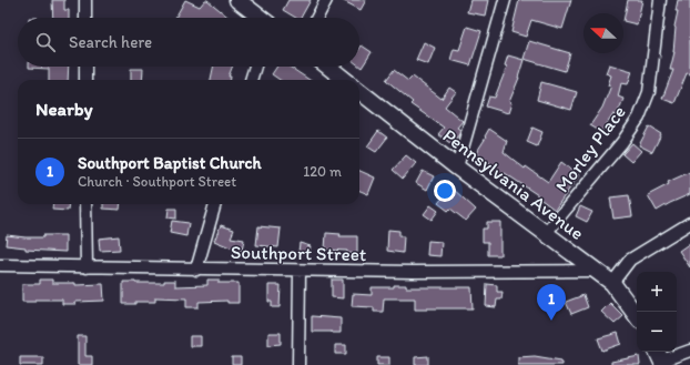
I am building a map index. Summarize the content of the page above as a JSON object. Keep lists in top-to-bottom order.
{
  "streets": {
    "main road": ["Pennsylvania Avenue"],
    "street": ["Morley Place", "Southport Street"]
  },
  "crossings": [
    ["Morley Place", "Pennsylvania Avenue"],
    ["Pennsylvania Avenue", "Southport Street"]
  ],
  "north": "left",
  "page": {
    "search": "Search here",
    "heading": "Nearby",
    "list": [
      {
        "mark": "1",
        "name": "Southport Baptist Church",
        "note": "Church · Southport Street",
        "value": "120 m"
      }
    ],
    "map_buttons": ["+", "−"],
    "pins": "1"
  }
}
